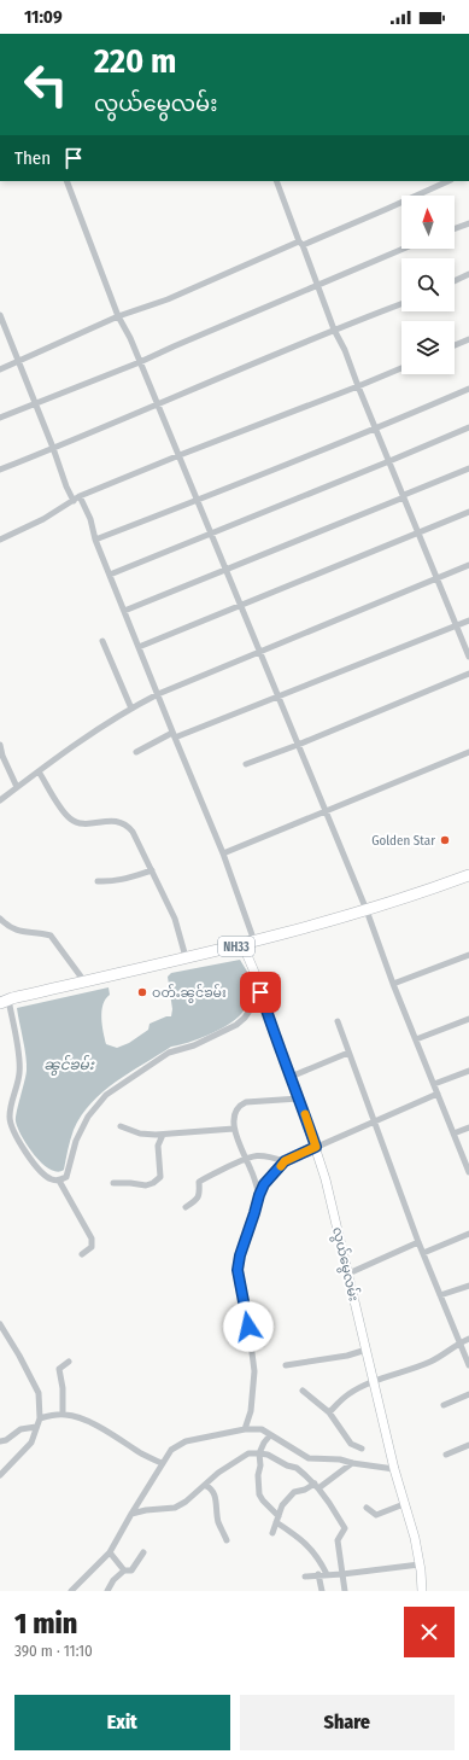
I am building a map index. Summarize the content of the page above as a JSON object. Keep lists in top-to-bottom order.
{
  "streets": {
    "highway": ["NH33"],
    "street": ["လွယ်မွေလမ်း"]
  },
  "crossings": [
    ["NH33", "လွယ်မွေလမ်း"]
  ],
  "water": ["ၼွင်ၶမ်း"],
  "places": ["Golden Star", "ဝတ်ႉၼွင်ၶမ်း"],
  "north": "top",
  "page": {
    "status": "11:09",
    "turn": ["220 m", "လွယ်မွေလမ်း"],
    "then": "Then",
    "heading": ["1 min", "390 m · 11:10"],
    "buttons": ["Exit", "Share"]
  }
}
